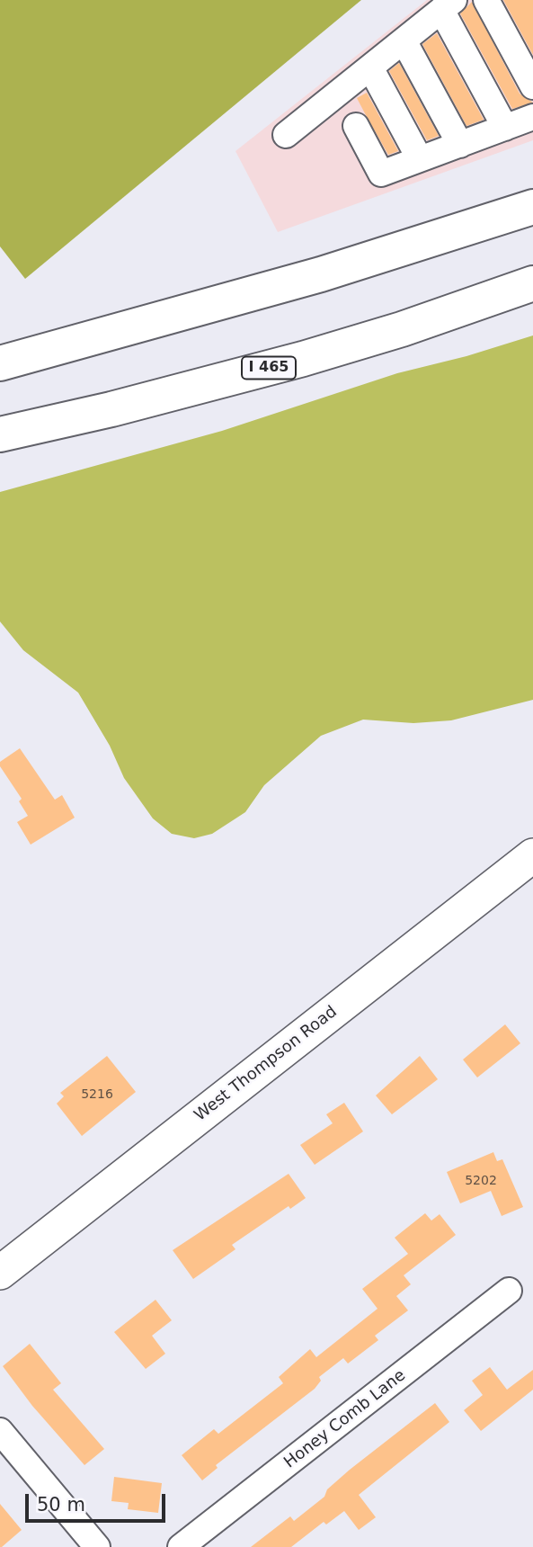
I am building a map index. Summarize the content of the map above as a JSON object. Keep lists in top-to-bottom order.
{
  "streets": {
    "highway": ["I 465"],
    "main road": ["West Thompson Road"],
    "street": ["Honey Comb Lane"]
  },
  "house_numbers": ["5216", "5202"],
  "scale_bar": "50 m"
}
